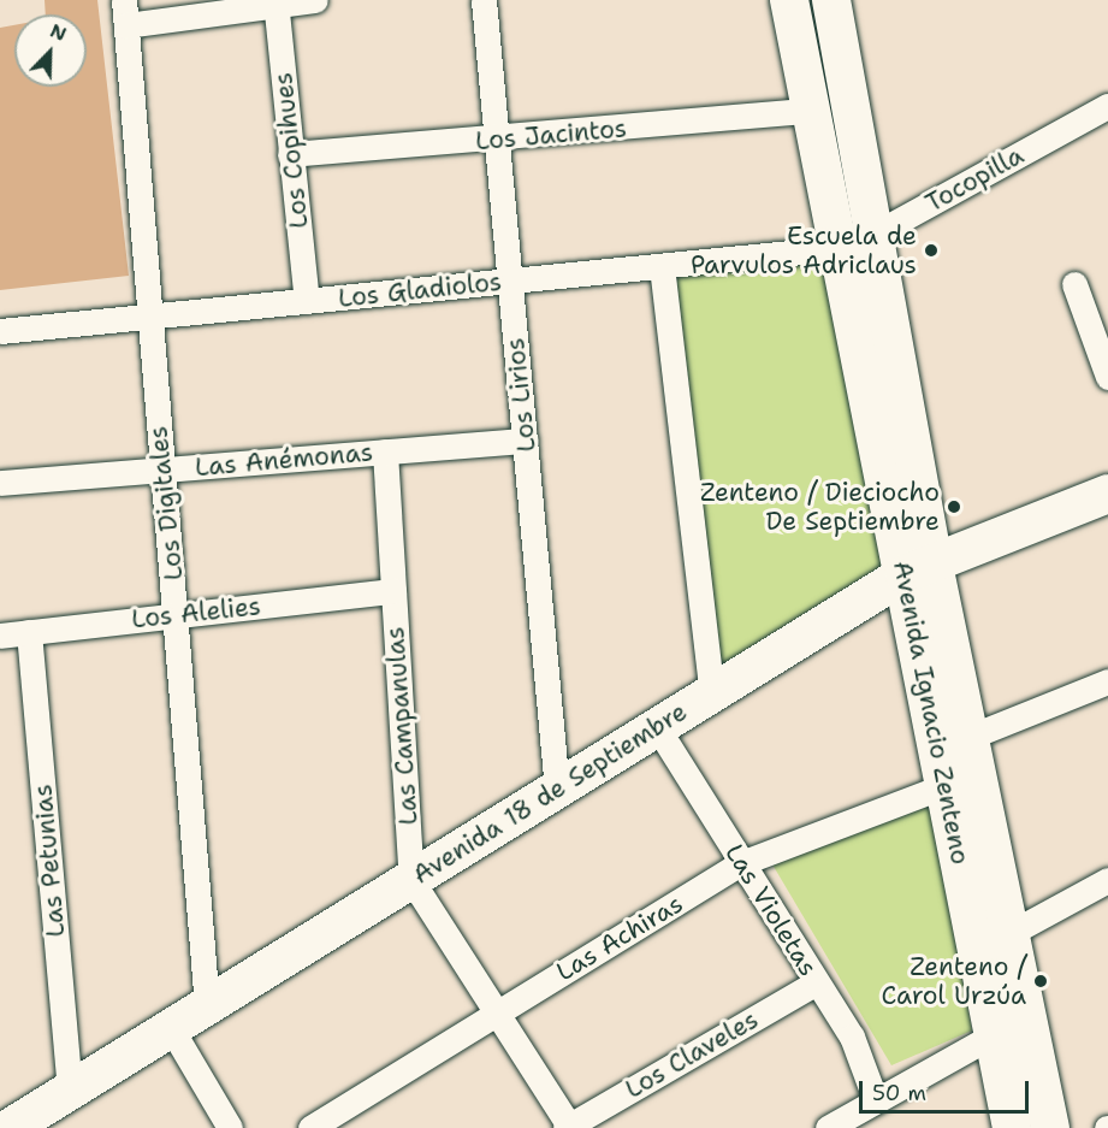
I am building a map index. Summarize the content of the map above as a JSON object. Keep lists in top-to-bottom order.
{
  "streets": {
    "main road": ["Avenida Ignacio Zenteno", "Avenida 18 de Septiembre"],
    "street": [
      "Los Jacintos",
      "Los Copihues",
      "Tocopilla",
      "Los Gladiolos",
      "Los Lirios",
      "Las Anémonas",
      "Los Digitales",
      "Los Alelies",
      "Las Campanulas",
      "Las Petunias",
      "Las Violetas",
      "Las Achiras",
      "Los Claveles"
    ]
  },
  "crossings": [
    ["Los Jacintos", "Los Copihues"],
    ["Los Jacintos", "Los Lirios"],
    ["Los Jacintos", "Avenida Ignacio Zenteno"],
    ["Los Copihues", "Los Gladiolos"],
    ["Tocopilla", "Los Gladiolos"],
    ["Tocopilla", "Avenida Ignacio Zenteno"],
    ["Los Gladiolos", "Los Lirios"],
    ["Los Gladiolos", "Los Digitales"],
    ["Los Gladiolos", "Avenida Ignacio Zenteno"],
    ["Los Lirios", "Las Anémonas"],
    ["Los Lirios", "Avenida 18 de Septiembre"],
    ["Las Anémonas", "Los Digitales"],
    ["Las Anémonas", "Las Campanulas"],
    ["Los Digitales", "Los Alelies"],
    ["Los Digitales", "Avenida 18 de Septiembre"],
    ["Los Alelies", "Las Campanulas"],
    ["Los Alelies", "Las Petunias"],
    ["Avenida Ignacio Zenteno", "Avenida 18 de Septiembre"],
    ["Avenida Ignacio Zenteno", "Las Achiras"],
    ["Las Campanulas", "Avenida 18 de Septiembre"],
    ["Las Campanulas", "Las Achiras"],
    ["Las Campanulas", "Los Claveles"],
    ["Avenida 18 de Septiembre", "Las Petunias"],
    ["Avenida 18 de Septiembre", "Las Violetas"],
    ["Las Violetas", "Las Achiras"],
    ["Las Violetas", "Los Claveles"]
  ],
  "places": ["Escuela de Parvulos Adriclaus", "Zenteno / Dieciocho De Septiembre", "Zenteno / Carol Urzúa"],
  "scale_bar": "50 m",
  "north": "top right"
}
